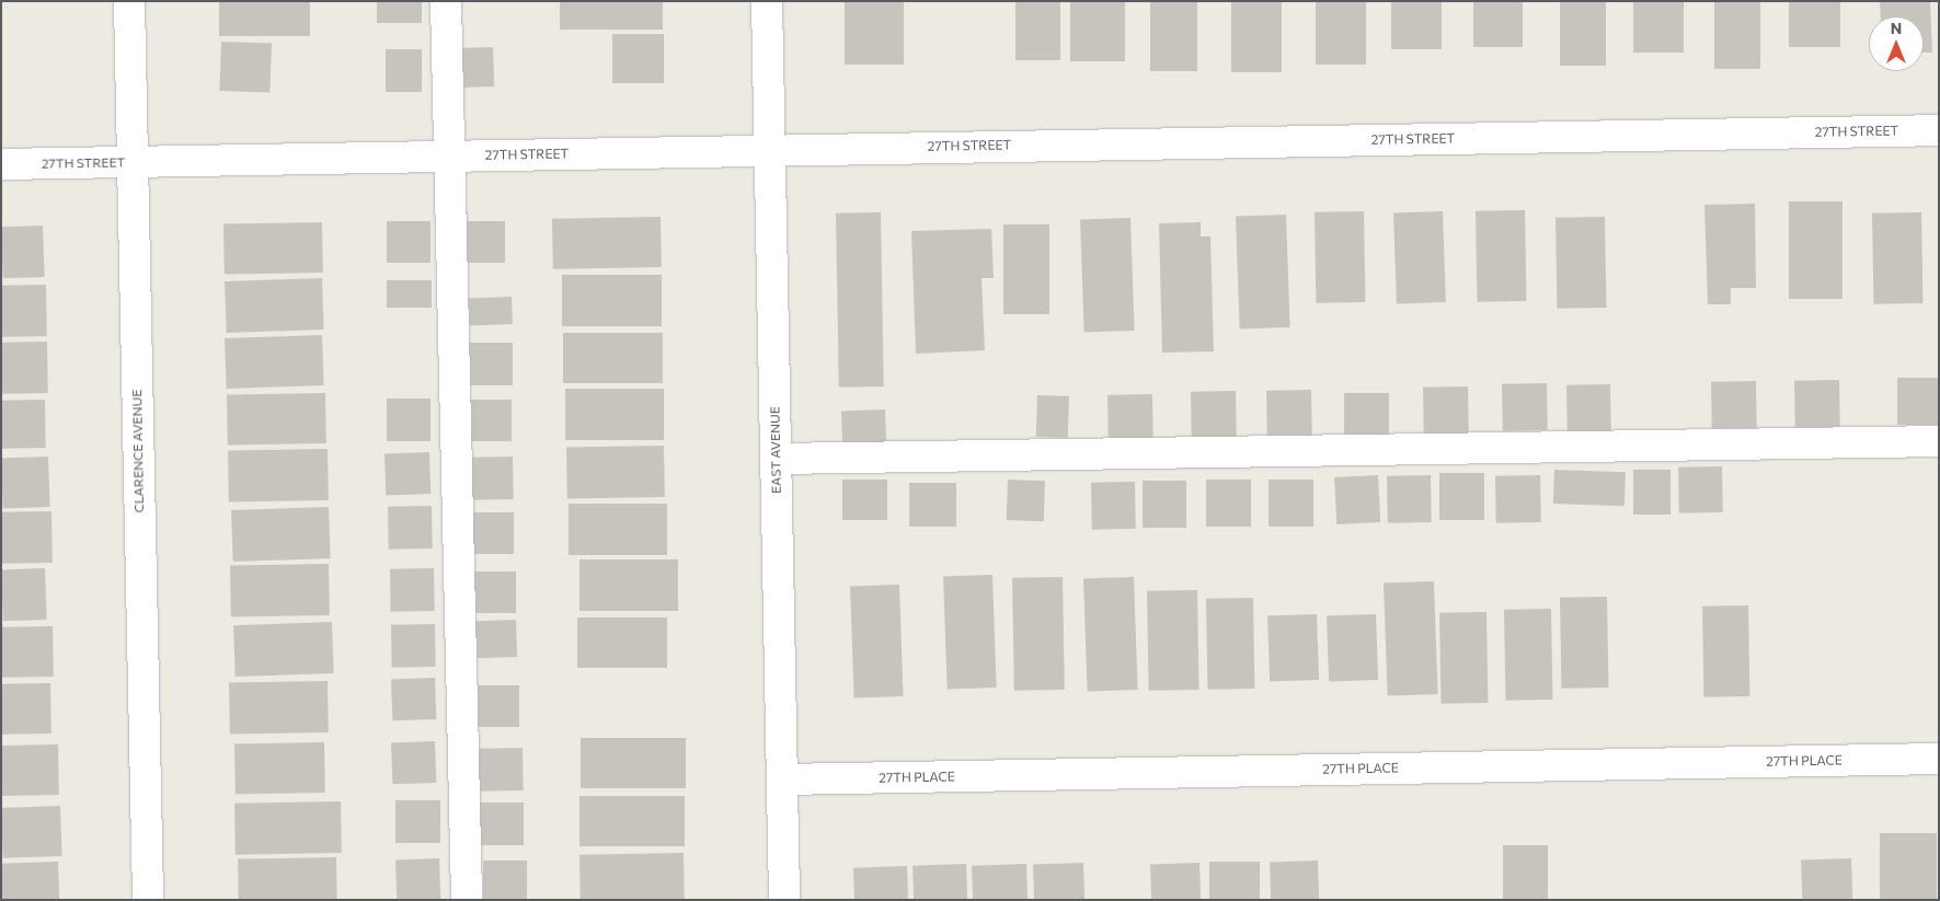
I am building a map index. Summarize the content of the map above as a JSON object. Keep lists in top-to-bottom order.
{
  "streets": {
    "street": [
      "27TH STREET",
      "EAST AVENUE",
      "CLARENCE AVENUE",
      "27TH PLACE"
    ]
  },
  "crossings": [
    ["27TH STREET", "EAST AVENUE"],
    ["27TH STREET", "CLARENCE AVENUE"],
    ["EAST AVENUE", "27TH PLACE"]
  ],
  "north": "top"
}
